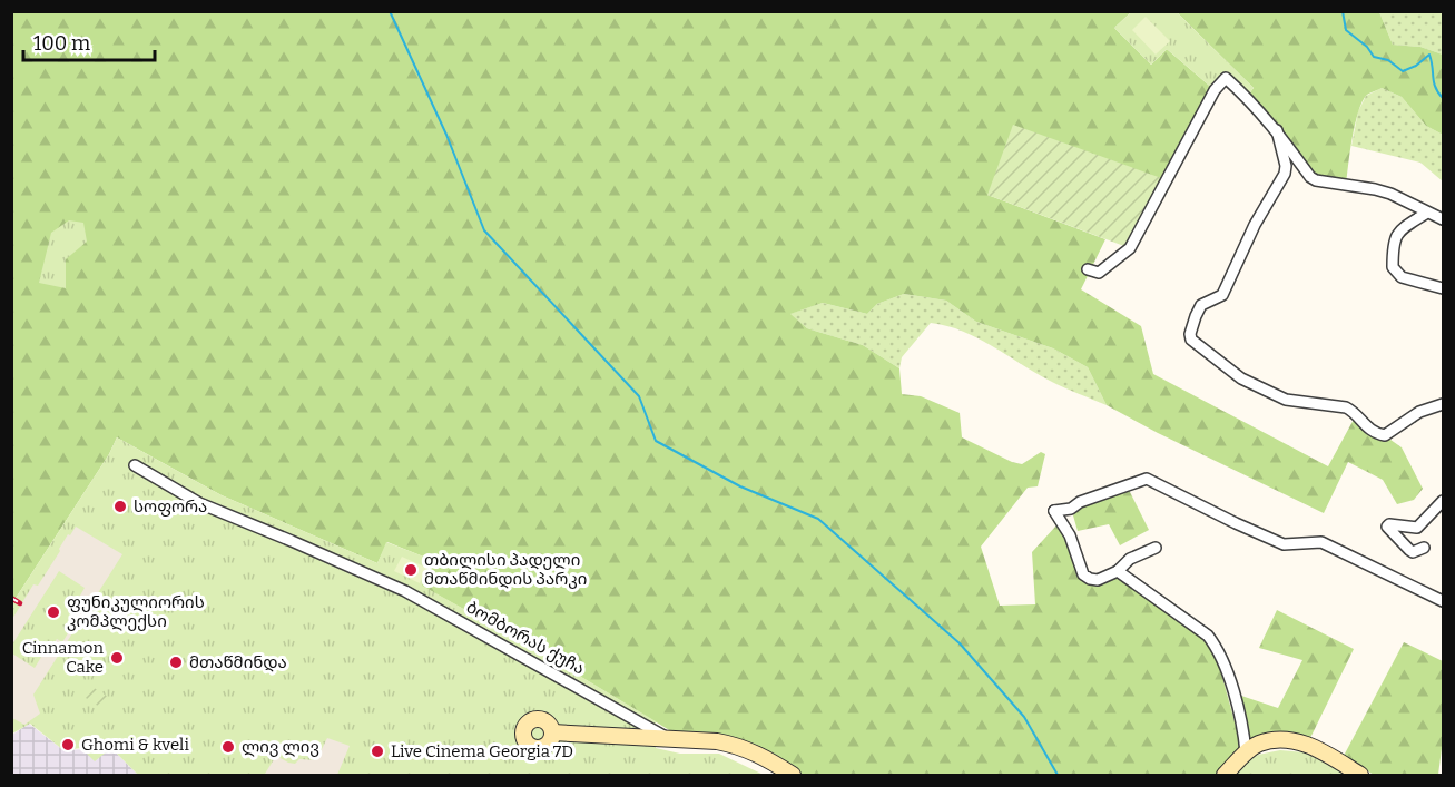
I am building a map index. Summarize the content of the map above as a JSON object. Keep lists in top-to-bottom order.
{
  "streets": {
    "street": ["ბომბორას ქუჩა"]
  },
  "places": [
    "სოფორა",
    "თბილისი პადელი მთაწმინდის პარკი",
    "ფუნიკულიორის კომპლექსი",
    "Cinnamon Cake",
    "მთაწმინდა",
    "Ghomi & kveli",
    "ლივ ლივ",
    "Live Cinema Georgia 7D"
  ],
  "scale_bar": "100 m"
}
